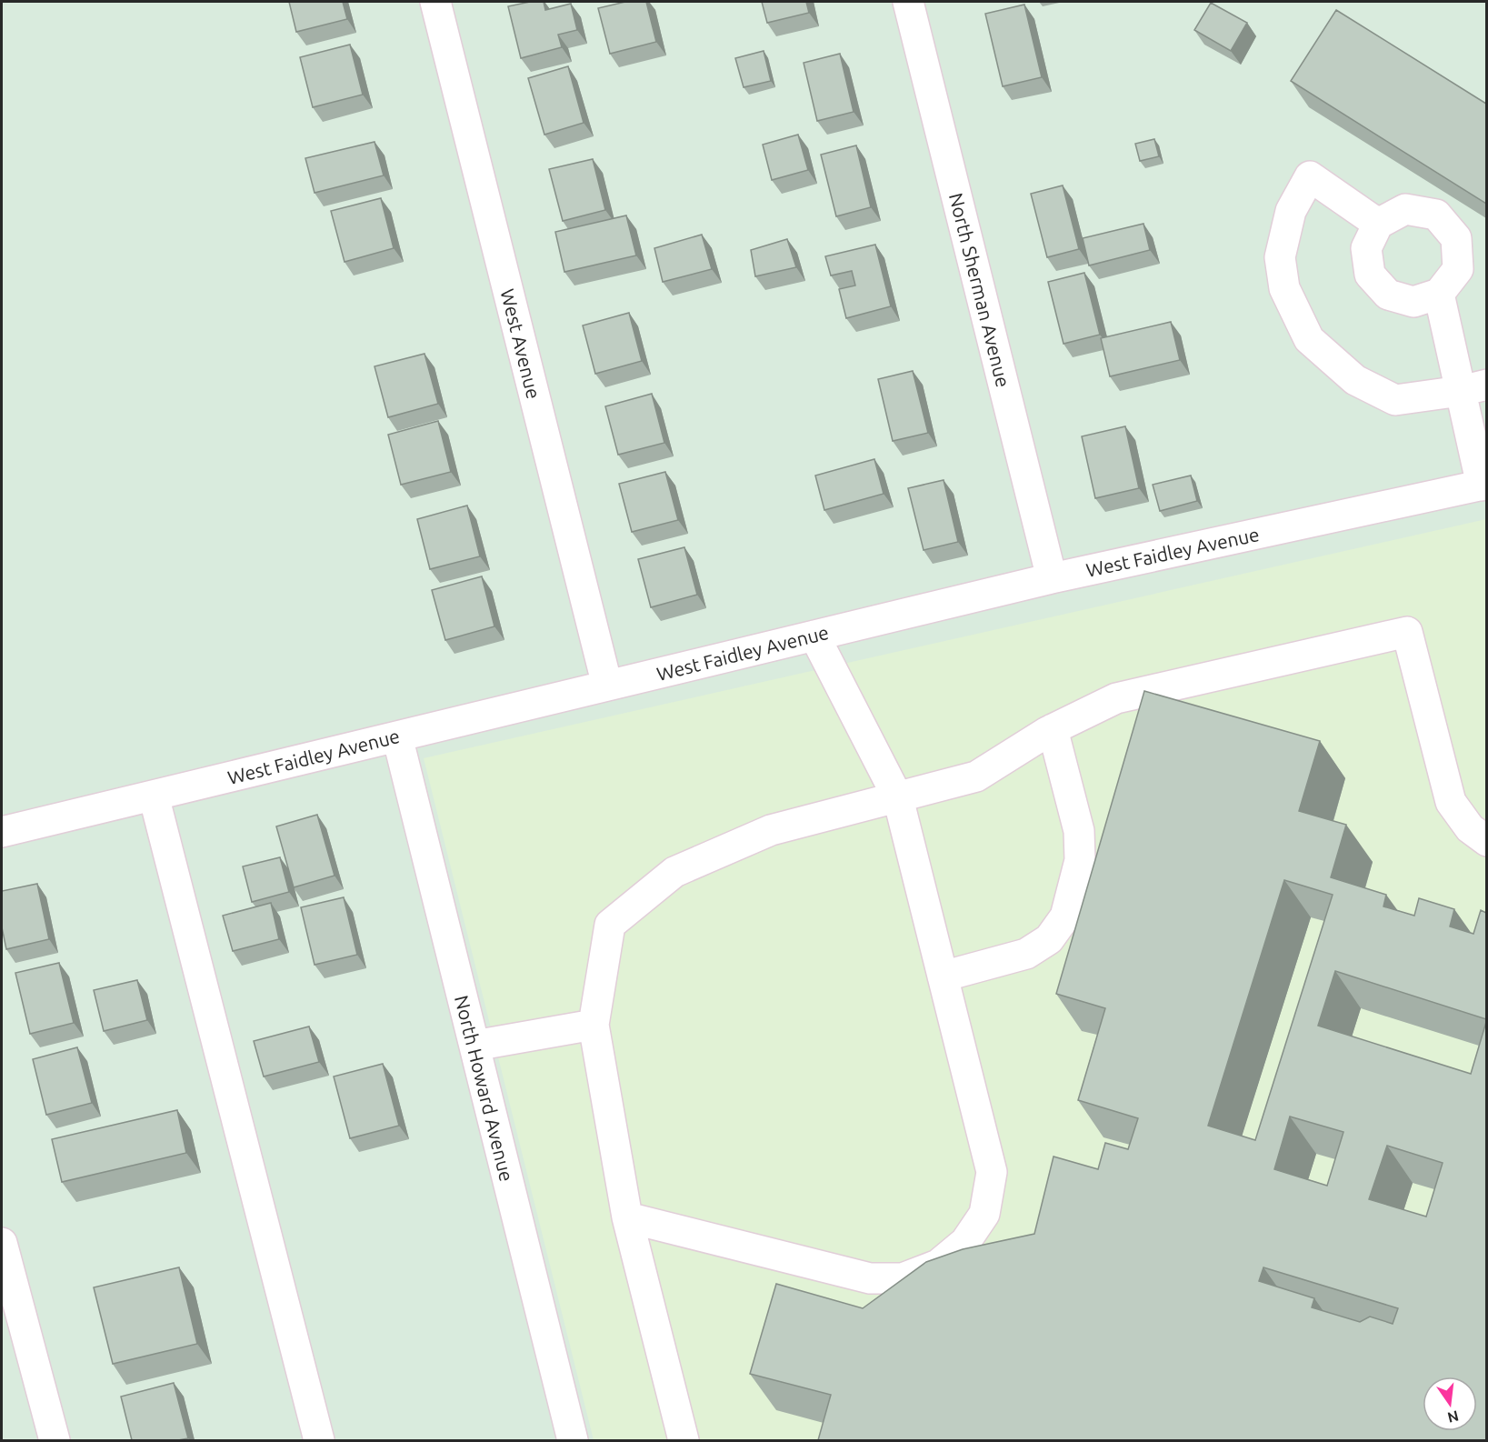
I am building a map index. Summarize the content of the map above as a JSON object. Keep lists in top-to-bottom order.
{
  "streets": {
    "street": [
      "North Sherman Avenue",
      "West Avenue",
      "West Faidley Avenue",
      "North Howard Avenue"
    ]
  },
  "crossings": [
    ["North Sherman Avenue", "West Faidley Avenue"],
    ["West Avenue", "West Faidley Avenue"],
    ["West Faidley Avenue", "North Howard Avenue"]
  ],
  "north": "bottom"
}
